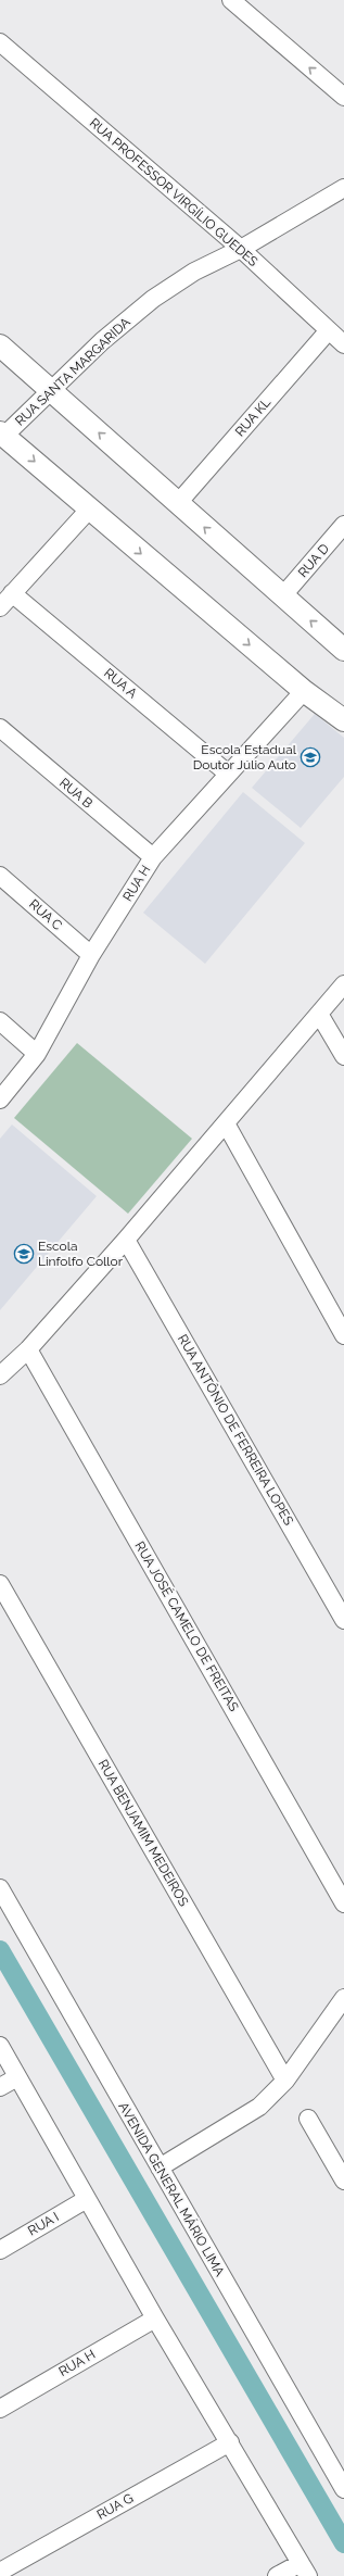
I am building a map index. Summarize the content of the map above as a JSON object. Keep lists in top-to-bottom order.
{
  "streets": {
    "street": [
      "RUA PROFESSOR VIRGÍLIO GUEDES",
      "RUA SANTA MARGARIDA",
      "RUA KL",
      "RUA D",
      "RUA A",
      "RUA B",
      "RUA H",
      "RUA C",
      "RUA ANTÔNIO DE FERREIRA LOPES",
      "RUA JOSÉ CAMELO DE FREITAS",
      "RUA BENJAMIM MEDEIROS",
      "AVENIDA GENERAL MÁRIO LIMA",
      "RUA I",
      "RUA G"
    ]
  },
  "crossings": [
    ["RUA PROFESSOR VIRGÍLIO GUEDES", "RUA SANTA MARGARIDA"],
    ["RUA PROFESSOR VIRGÍLIO GUEDES", "RUA KL"],
    ["RUA A", "RUA H"],
    ["RUA B", "RUA H"],
    ["RUA H", "RUA C"]
  ],
  "places": {
    "school or university": ["Escola Estadual Doutor Júlio Auto", "Escola Linfolfo Collor"]
  }
}
